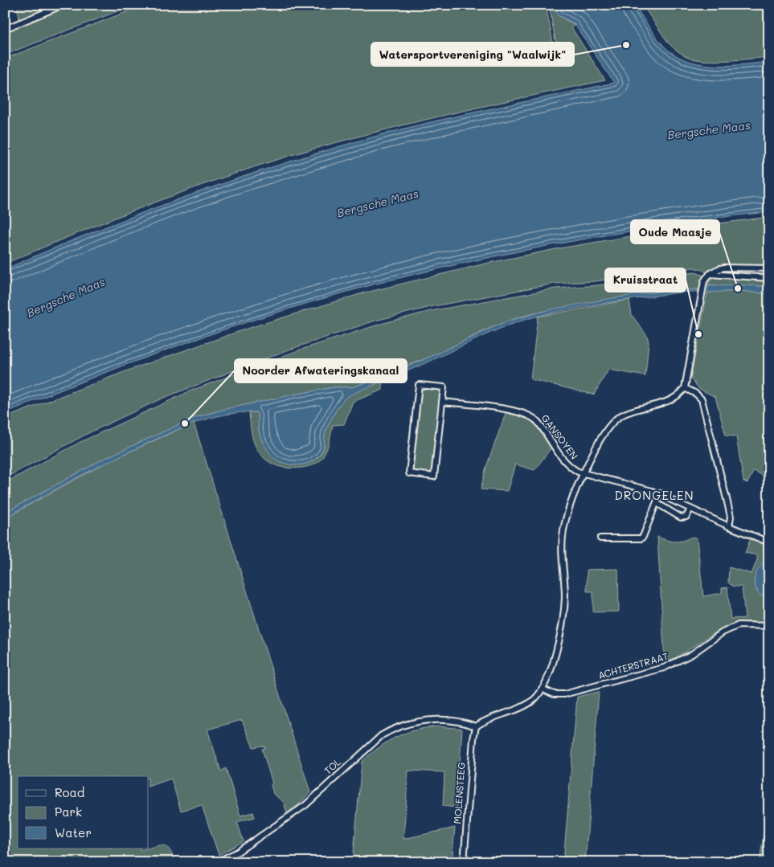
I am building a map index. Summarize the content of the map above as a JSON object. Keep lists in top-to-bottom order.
{
  "streets": {
    "street": [
      "GANSOYEN",
      "ACHTERSTRAAT",
      "TOL",
      "MOLENSTEEG"
    ]
  },
  "crossings": [
    ["TOL", "MOLENSTEEG"]
  ],
  "districts": ["DRONGELEN"],
  "water": ["Bergsche Maas"],
  "places": [
    "Watersportvereniging \"Waalwijk\"",
    "Oude Maasje",
    "Kruisstraat",
    "Noorder Afwateringskanaal"
  ],
  "legend": ["Road", "Park", "Water"]
}
